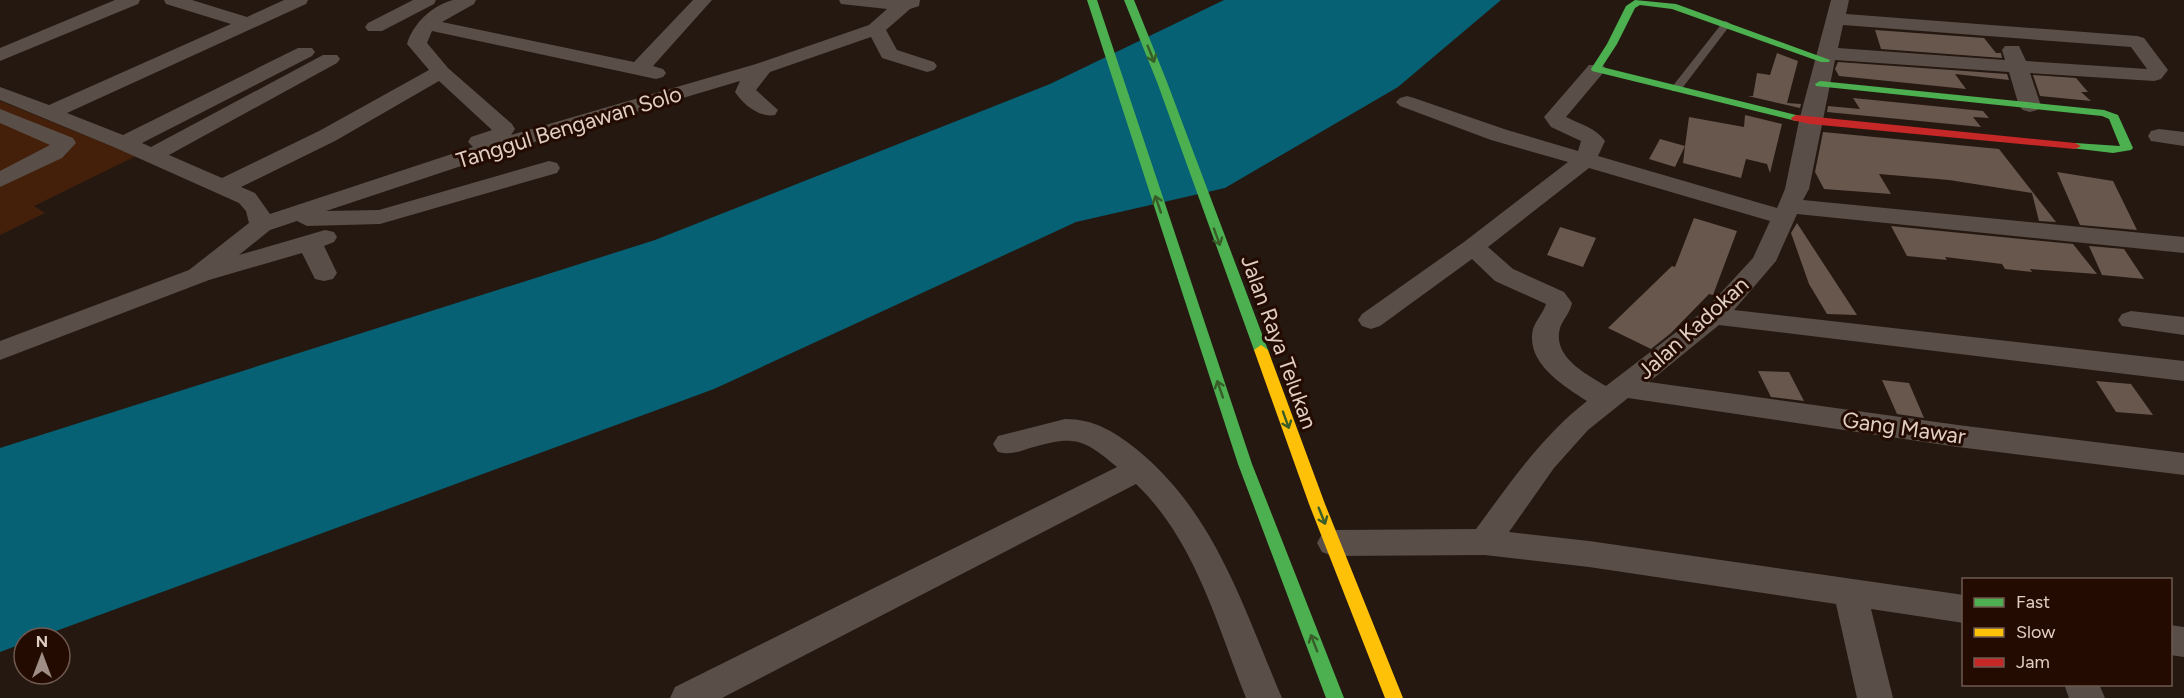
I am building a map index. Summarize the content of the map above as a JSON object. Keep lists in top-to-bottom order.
{
  "streets": {
    "main road": ["Jalan Raya Telukan"],
    "street": ["Tanggul Bengawan Solo", "Jalan Kadokan", "Gang Mawar"]
  },
  "crossings": [
    ["Jalan Kadokan", "Gang Mawar"]
  ],
  "legend": ["Fast", "Slow", "Jam"],
  "north": "top"
}
